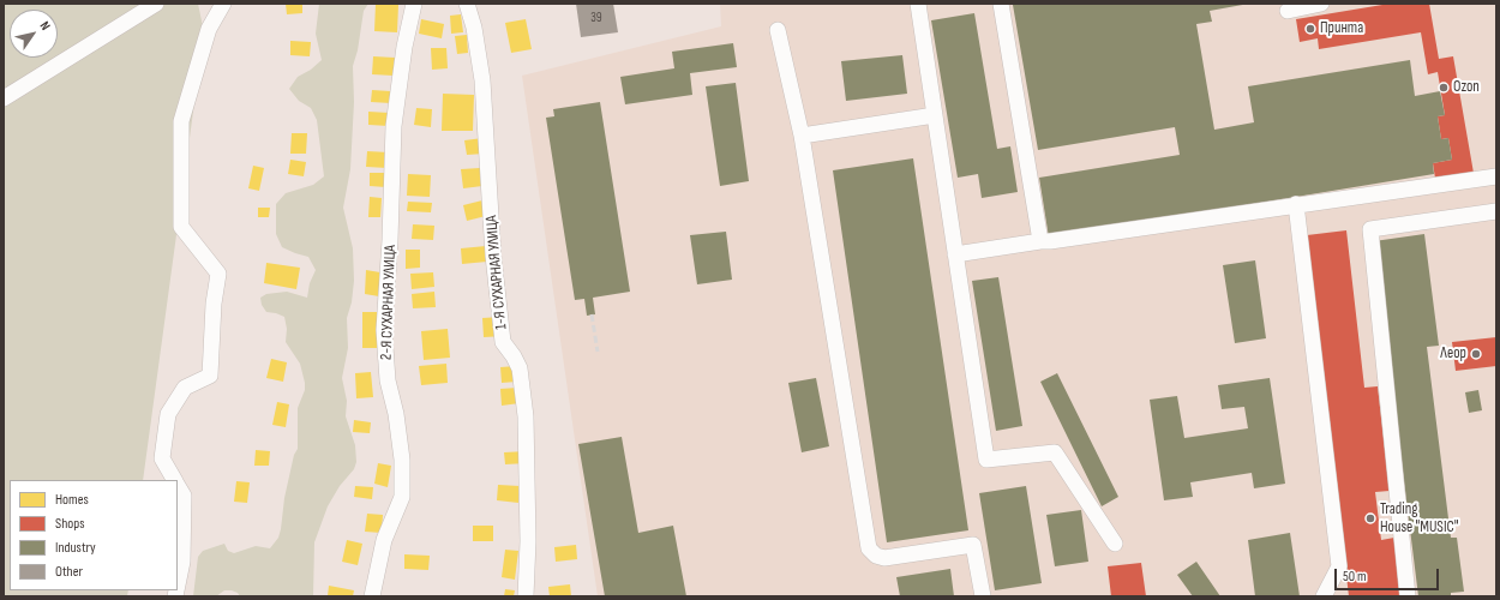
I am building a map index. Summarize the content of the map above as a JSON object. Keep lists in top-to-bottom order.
{
  "streets": {
    "street": ["1-Я СУХАРНАЯ УЛИЦА", "2-Я СУХАРНАЯ УЛИЦА"]
  },
  "places": [
    "Принта",
    "Ozon",
    "Леор",
    "Trading House \"MUSIC\""
  ],
  "house_numbers": ["39"],
  "legend": [
    "Homes",
    "Shops",
    "Industry",
    "Other"
  ],
  "scale_bar": "50 m",
  "north": "top right"
}
